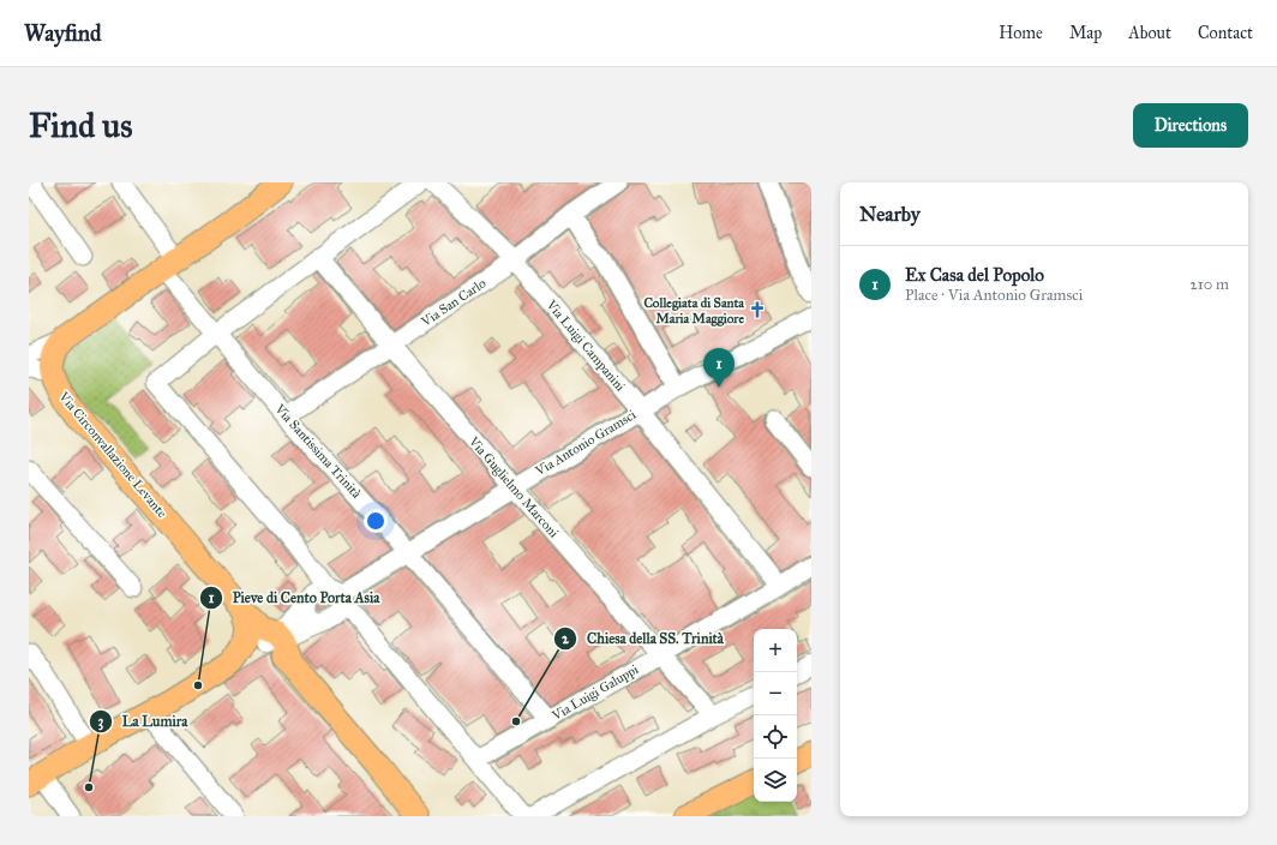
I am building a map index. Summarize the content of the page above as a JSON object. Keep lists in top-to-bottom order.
{
  "streets": {
    "main road": ["Via Circonvallazione Levante"],
    "street": [
      "Via San Carlo",
      "Via Luigi Campanini",
      "Via Antonio Gramsci",
      "Via Santissima Trinità",
      "Via Guglielmo Marconi",
      "Via Luigi Galuppi"
    ]
  },
  "crossings": [
    ["Via San Carlo", "Via Luigi Campanini"],
    ["Via San Carlo", "Via Santissima Trinità"],
    ["Via San Carlo", "Via Guglielmo Marconi"],
    ["Via Luigi Campanini", "Via Antonio Gramsci"],
    ["Via Luigi Campanini", "Via Luigi Galuppi"],
    ["Via Antonio Gramsci", "Via Santissima Trinità"],
    ["Via Antonio Gramsci", "Via Circonvallazione Levante"],
    ["Via Antonio Gramsci", "Via Guglielmo Marconi"],
    ["Via Santissima Trinità", "Via Luigi Galuppi"],
    ["Via Guglielmo Marconi", "Via Luigi Galuppi"]
  ],
  "places": {
    "church": ["Collegiata di Santa Maria Maggiore"],
    "other": ["Pieve di Cento Porta Asia", "Chiesa della SS. Trinità", "La Lumira"]
  },
  "page": {
    "header": "Wayfind",
    "nav": [
      "Home",
      "Map",
      "About",
      "Contact"
    ],
    "buttons": "Directions",
    "title": "Find us",
    "heading": "Nearby",
    "list": [
      {
        "mark": "1",
        "name": "Ex Casa del Popolo",
        "note": "Place · Via Antonio Gramsci",
        "value": "210 m"
      }
    ],
    "pins": "1",
    "map_buttons": ["+", "−"]
  }
}
